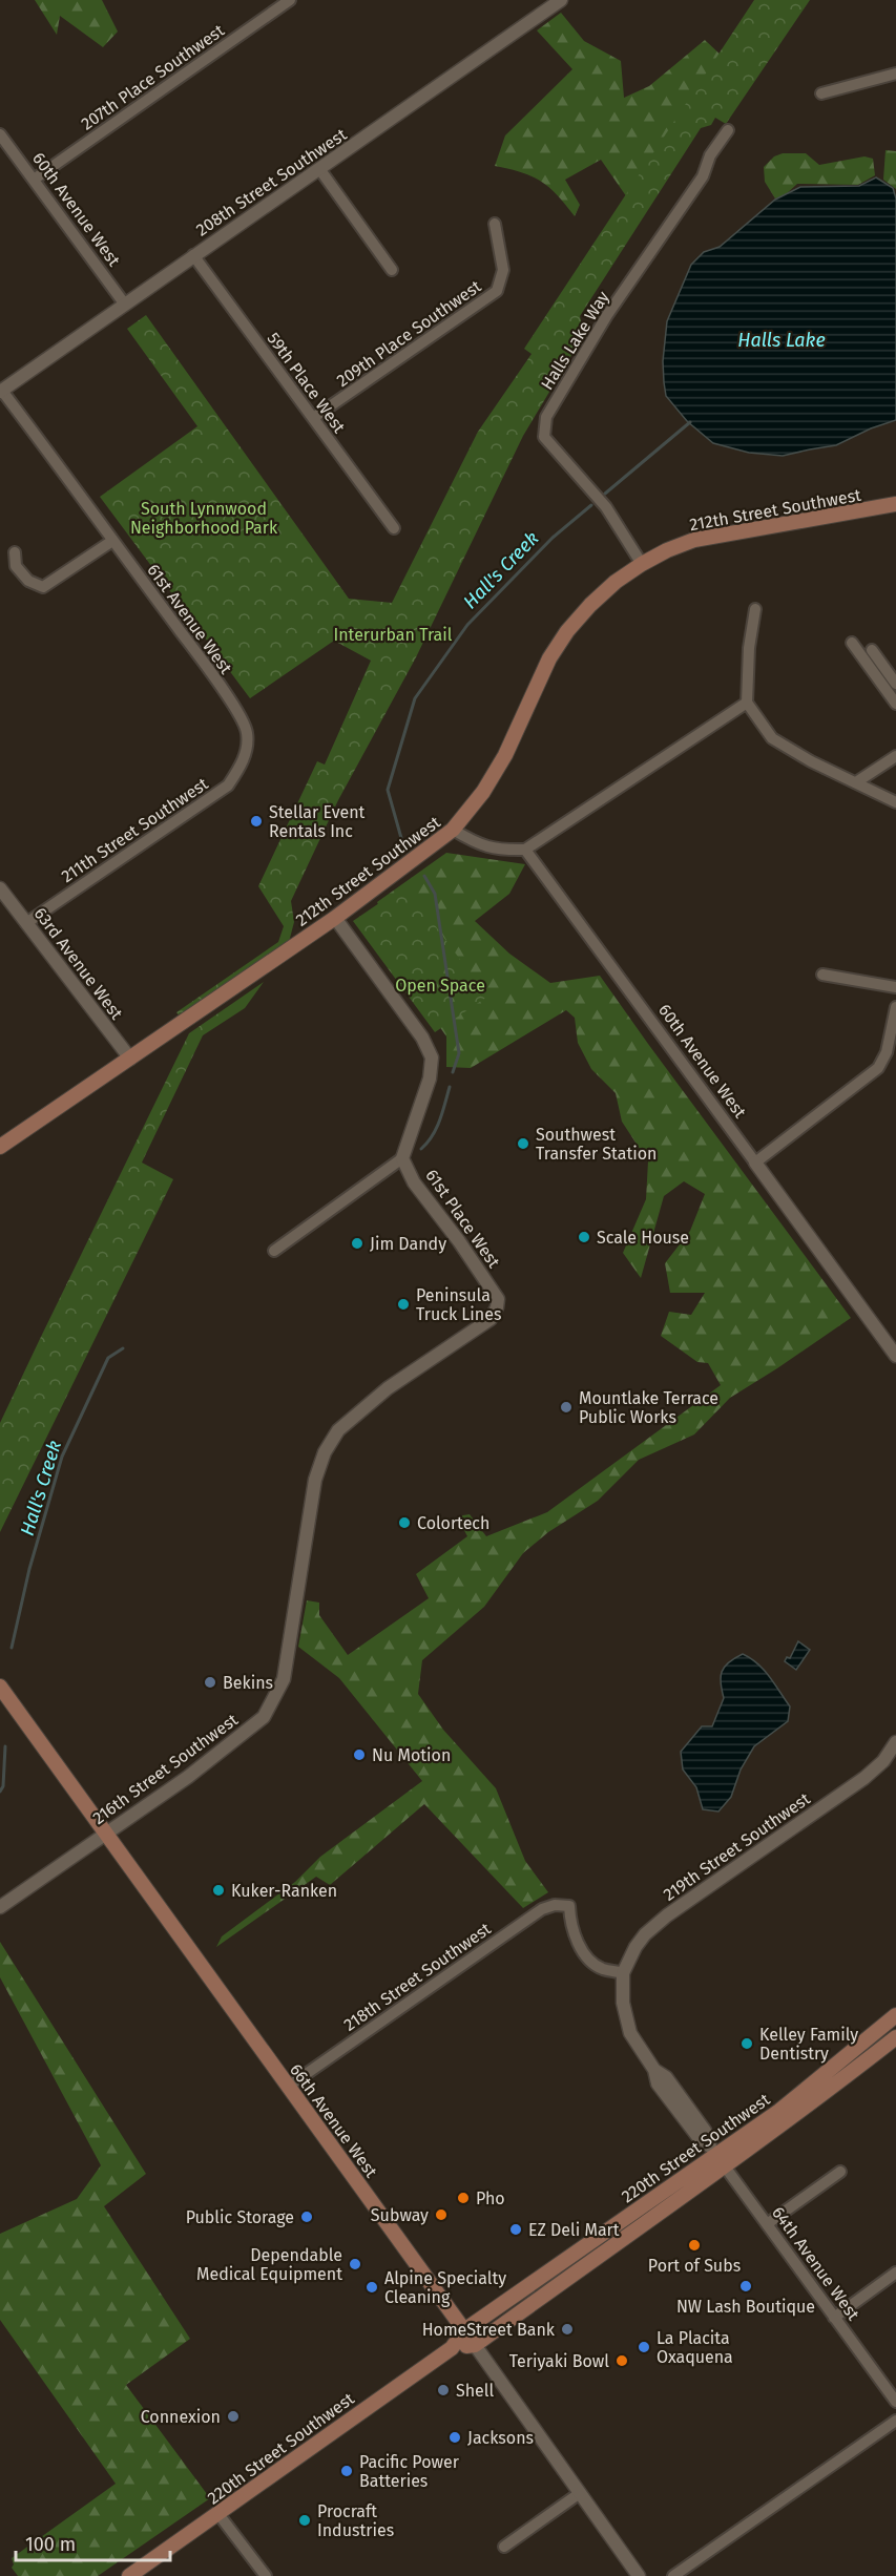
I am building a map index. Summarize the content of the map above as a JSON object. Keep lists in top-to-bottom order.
{
  "streets": {
    "main road": ["212th Street Southwest", "66th Avenue West", "220th Street Southwest"],
    "street": [
      "207th Place Southwest",
      "208th Street Southwest",
      "60th Avenue West",
      "209th Place Southwest",
      "Halls Lake Way",
      "59th Place West",
      "61st Avenue West",
      "211th Street Southwest",
      "63rd Avenue West",
      "61st Place West",
      "216th Street Southwest",
      "219th Street Southwest",
      "218th Street Southwest",
      "64th Avenue West"
    ]
  },
  "crossings": [
    ["207th Place Southwest", "60th Avenue West"],
    ["208th Street Southwest", "60th Avenue West"],
    ["208th Street Southwest", "59th Place West"],
    ["208th Street Southwest", "61st Avenue West"],
    ["209th Place Southwest", "59th Place West"],
    ["Halls Lake Way", "212th Street Southwest"],
    ["212th Street Southwest", "63rd Avenue West"],
    ["61st Avenue West", "211th Street Southwest"],
    ["211th Street Southwest", "63rd Avenue West"],
    ["61st Place West", "216th Street Southwest"],
    ["216th Street Southwest", "66th Avenue West"],
    ["219th Street Southwest", "218th Street Southwest"],
    ["219th Street Southwest", "64th Avenue West"],
    ["218th Street Southwest", "66th Avenue West"],
    ["218th Street Southwest", "64th Avenue West"],
    ["66th Avenue West", "220th Street Southwest"],
    ["220th Street Southwest", "64th Avenue West"]
  ],
  "water": ["Halls Lake", "Hall's Creek"],
  "parks": ["South Lynnwood Neighborhood Park", "Interurban Trail", "Open Space"],
  "places": [
    "Stellar Event Rentals Inc",
    "Southwest Transfer Station",
    "Scale House",
    "Jim Dandy",
    "Peninsula Truck Lines",
    "Mountlake Terrace Public Works",
    "Colortech",
    "Bekins",
    "Nu Motion",
    "Kuker-Ranken",
    "Kelley Family Dentistry",
    "Pho",
    "Subway",
    "Public Storage",
    "EZ Deli Mart",
    "Port of Subs",
    "Dependable Medical Equipment",
    "NW Lash Boutique",
    "Alpine Specialty Cleaning",
    "HomeStreet Bank",
    "La Placita Oxaquena",
    "Teriyaki Bowl",
    "Shell",
    "Connexion",
    "Jacksons",
    "Pacific Power Batteries",
    "Procraft Industries"
  ],
  "scale_bar": "100 m"
}
